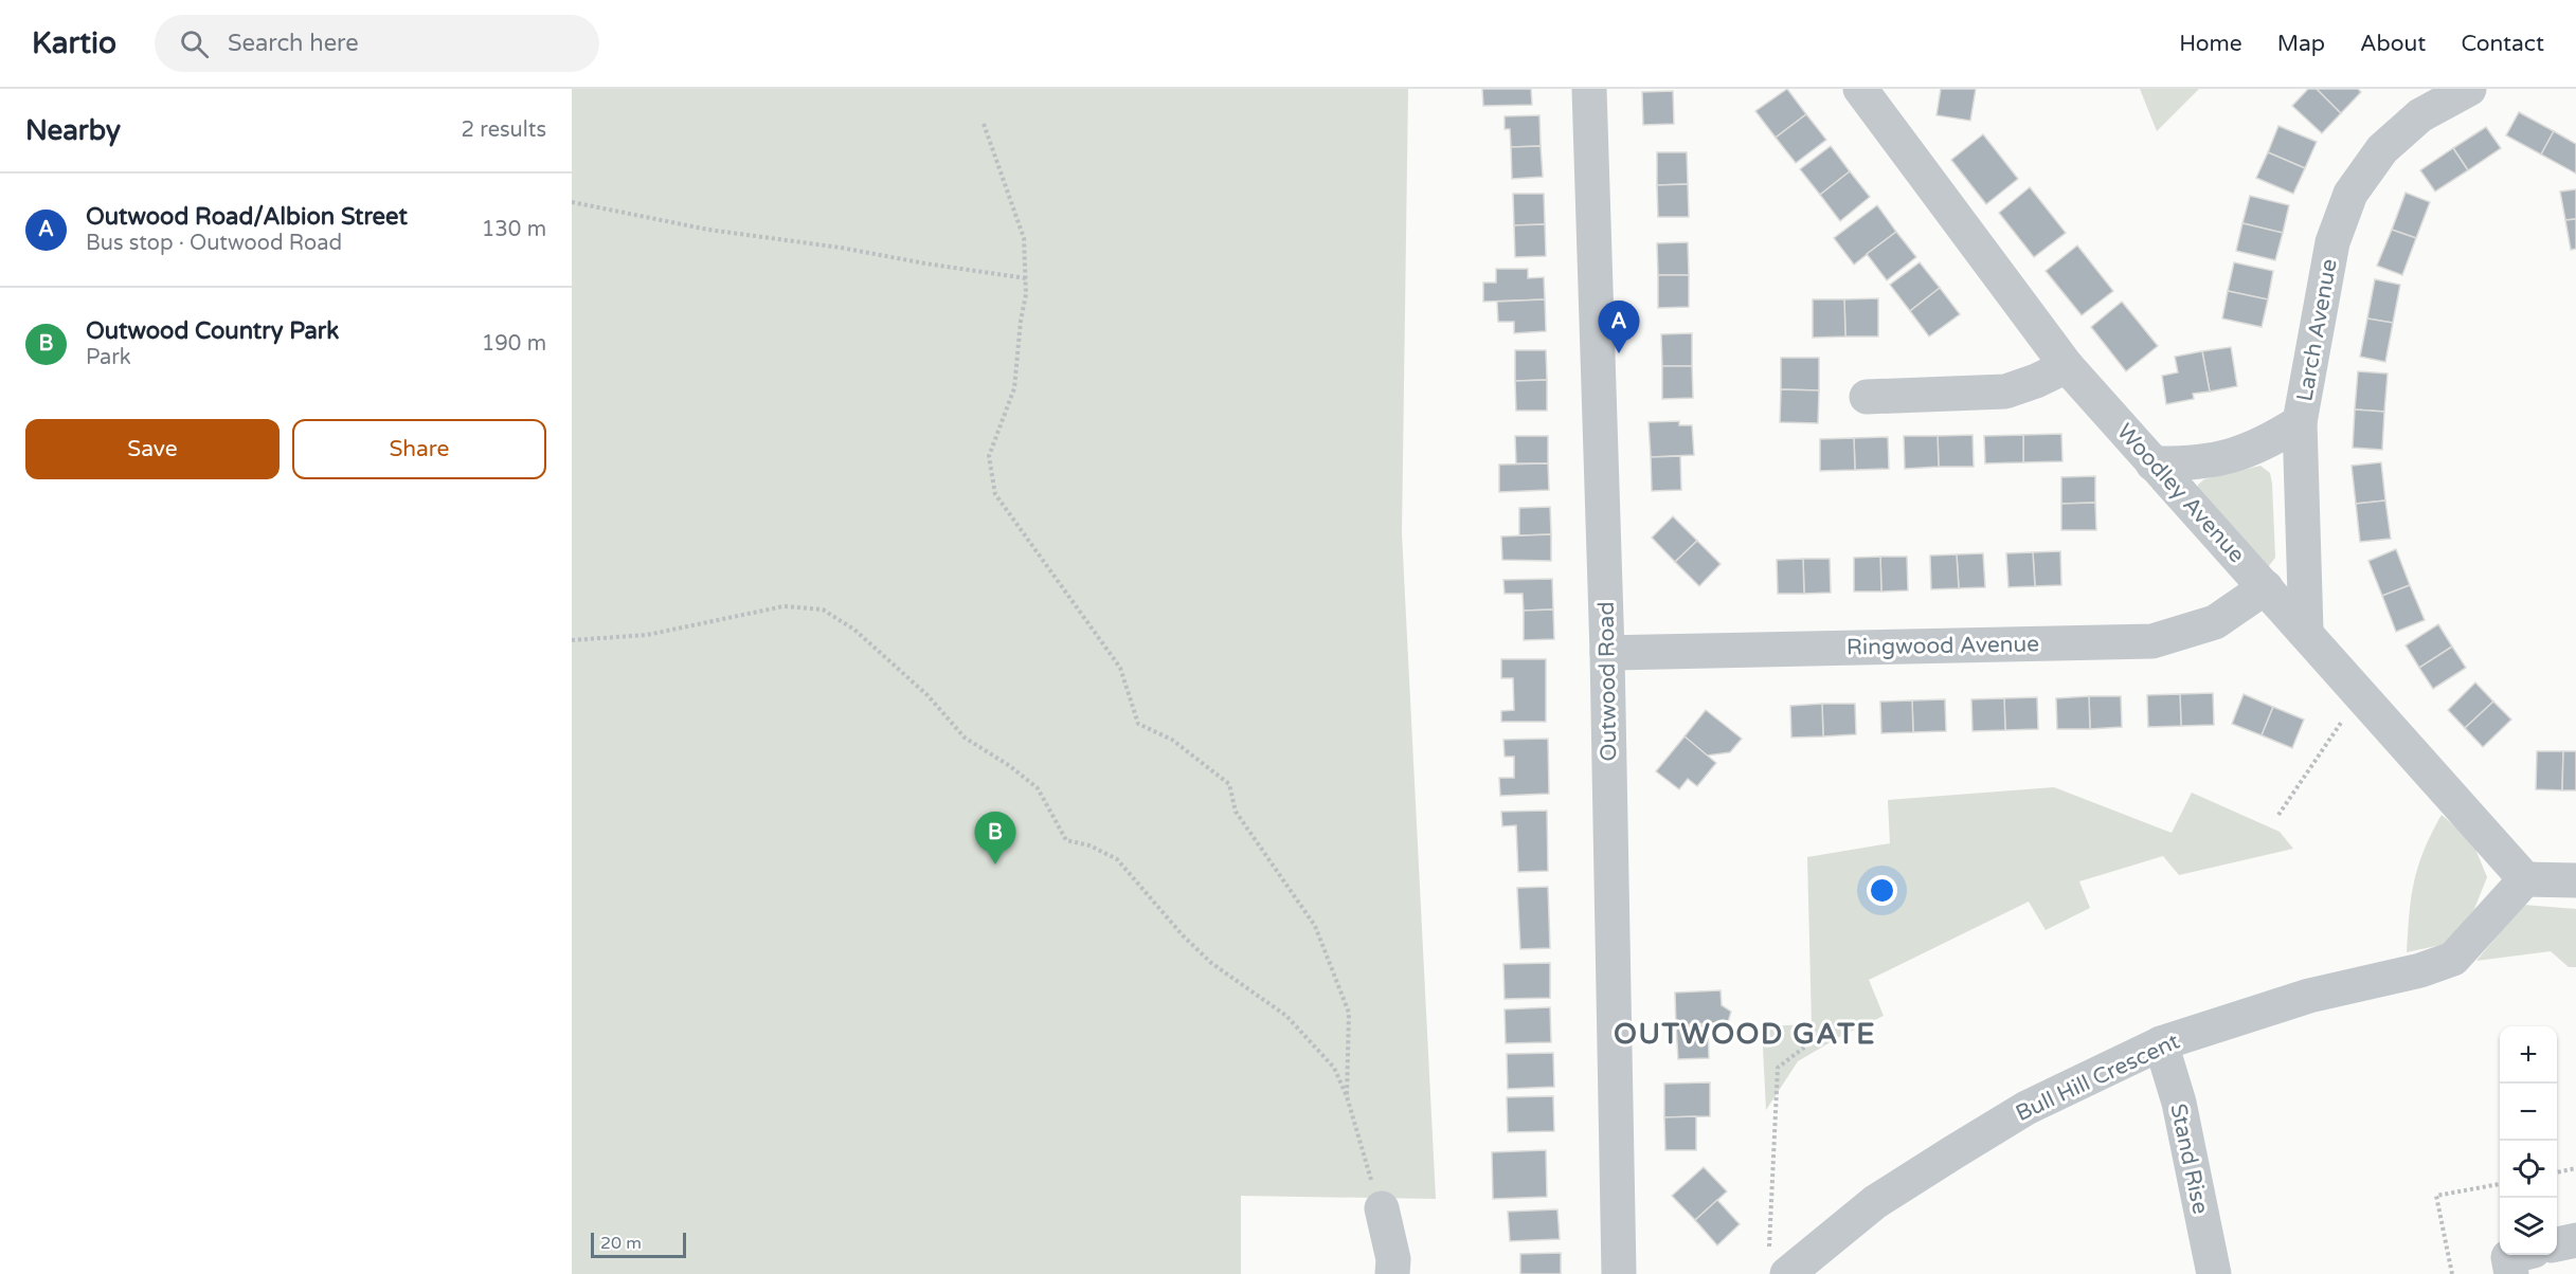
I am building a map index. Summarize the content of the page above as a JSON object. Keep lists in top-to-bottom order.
{
  "streets": {
    "street": [
      "Larch Avenue",
      "Woodley Avenue",
      "Ringwood Avenue",
      "Outwood Road",
      "Bull Hill Crescent",
      "Stand Rise"
    ]
  },
  "crossings": [
    ["Larch Avenue", "Woodley Avenue"],
    ["Woodley Avenue", "Ringwood Avenue"],
    ["Woodley Avenue", "Bull Hill Crescent"],
    ["Ringwood Avenue", "Outwood Road"],
    ["Bull Hill Crescent", "Stand Rise"]
  ],
  "districts": ["OUTWOOD GATE"],
  "scale_bar": "20 m",
  "page": {
    "header": "Kartio",
    "search": "Search here",
    "nav": [
      "Home",
      "Map",
      "About",
      "Contact"
    ],
    "heading": ["Nearby", "2 results"],
    "list": [
      {
        "mark": "A",
        "name": "Outwood Road/Albion Street",
        "note": "Bus stop · Outwood Road",
        "value": "130 m"
      },
      {
        "mark": "B",
        "name": "Outwood Country Park",
        "note": "Park",
        "value": "190 m"
      }
    ],
    "pins": ["A", "B"],
    "buttons": ["Save", "Share"],
    "map_buttons": ["+", "−"],
    "scale": "20 m"
  }
}
